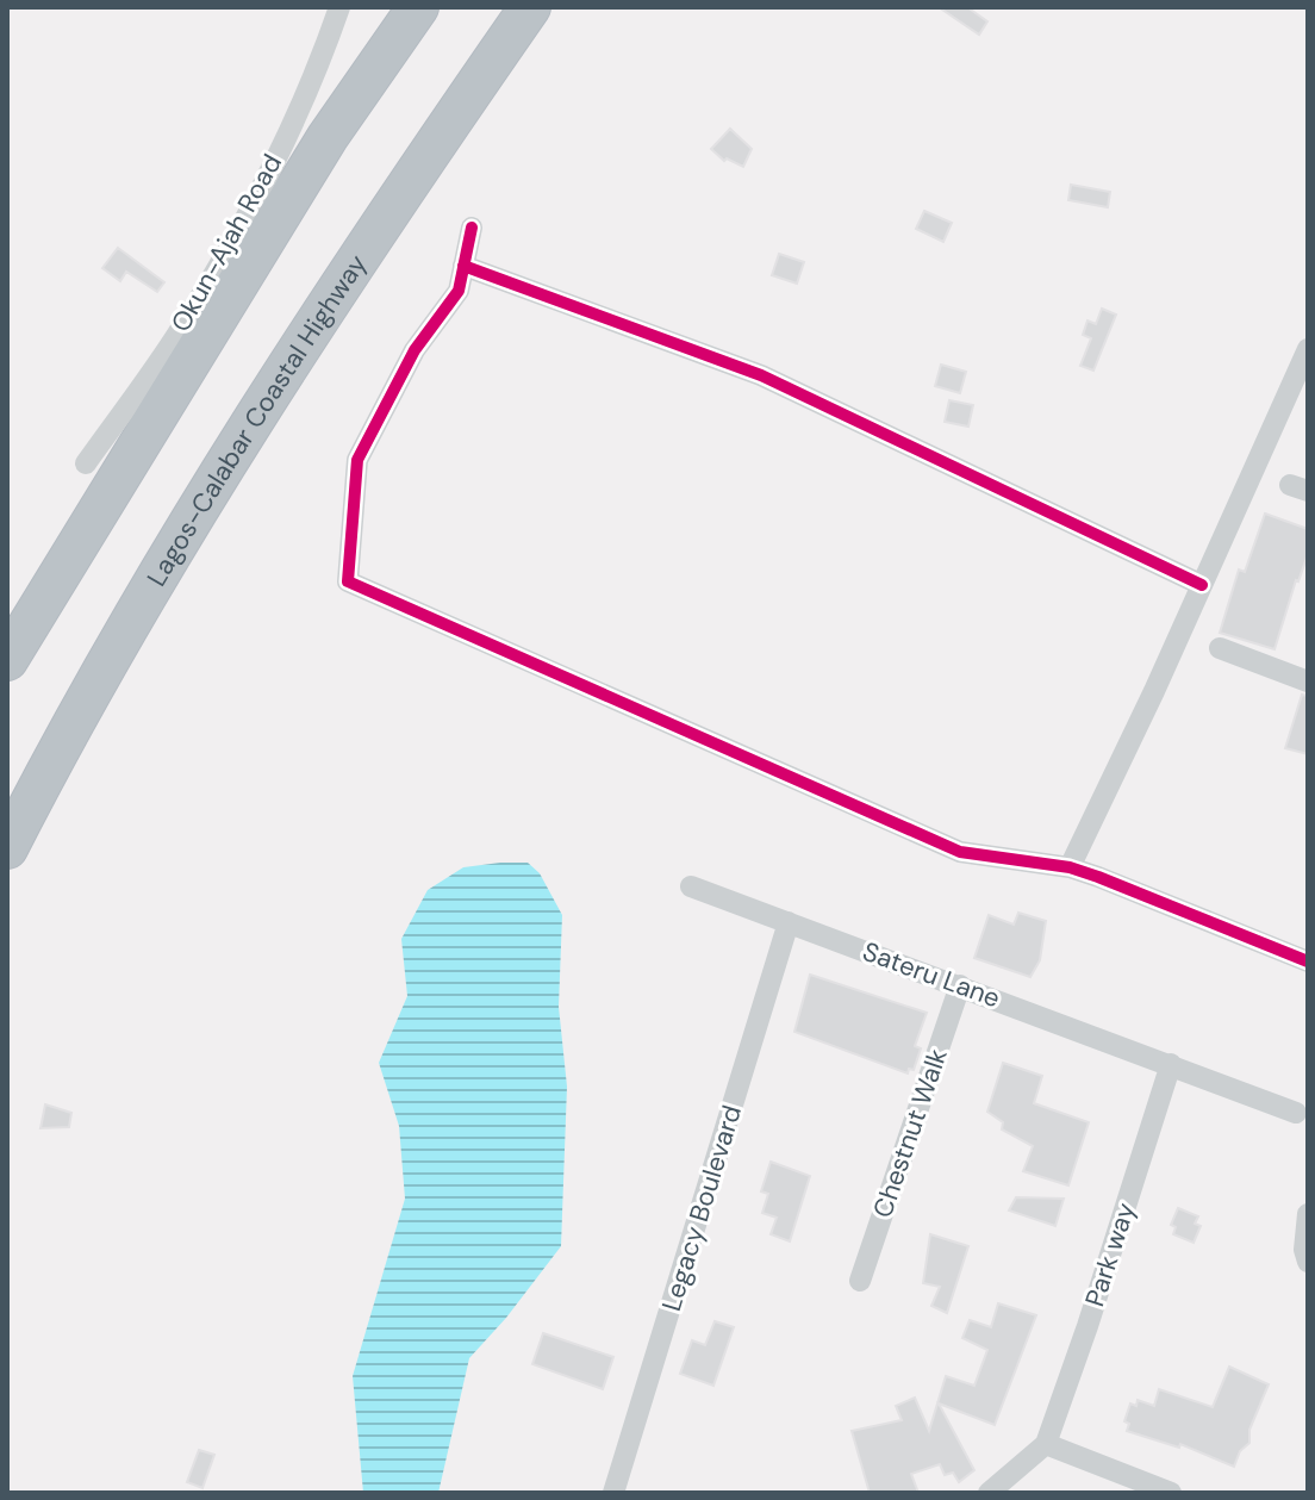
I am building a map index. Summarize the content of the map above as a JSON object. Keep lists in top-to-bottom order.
{
  "streets": {
    "highway": ["Lagos-Calabar Coastal Highway"],
    "street": [
      "Okun-Ajah Road",
      "Sateru Lane",
      "Chestnut Walk",
      "Legacy Boulevard",
      "Park way"
    ]
  },
  "crossings": [
    ["Sateru Lane", "Chestnut Walk"],
    ["Sateru Lane", "Legacy Boulevard"],
    ["Sateru Lane", "Park way"]
  ]
}
